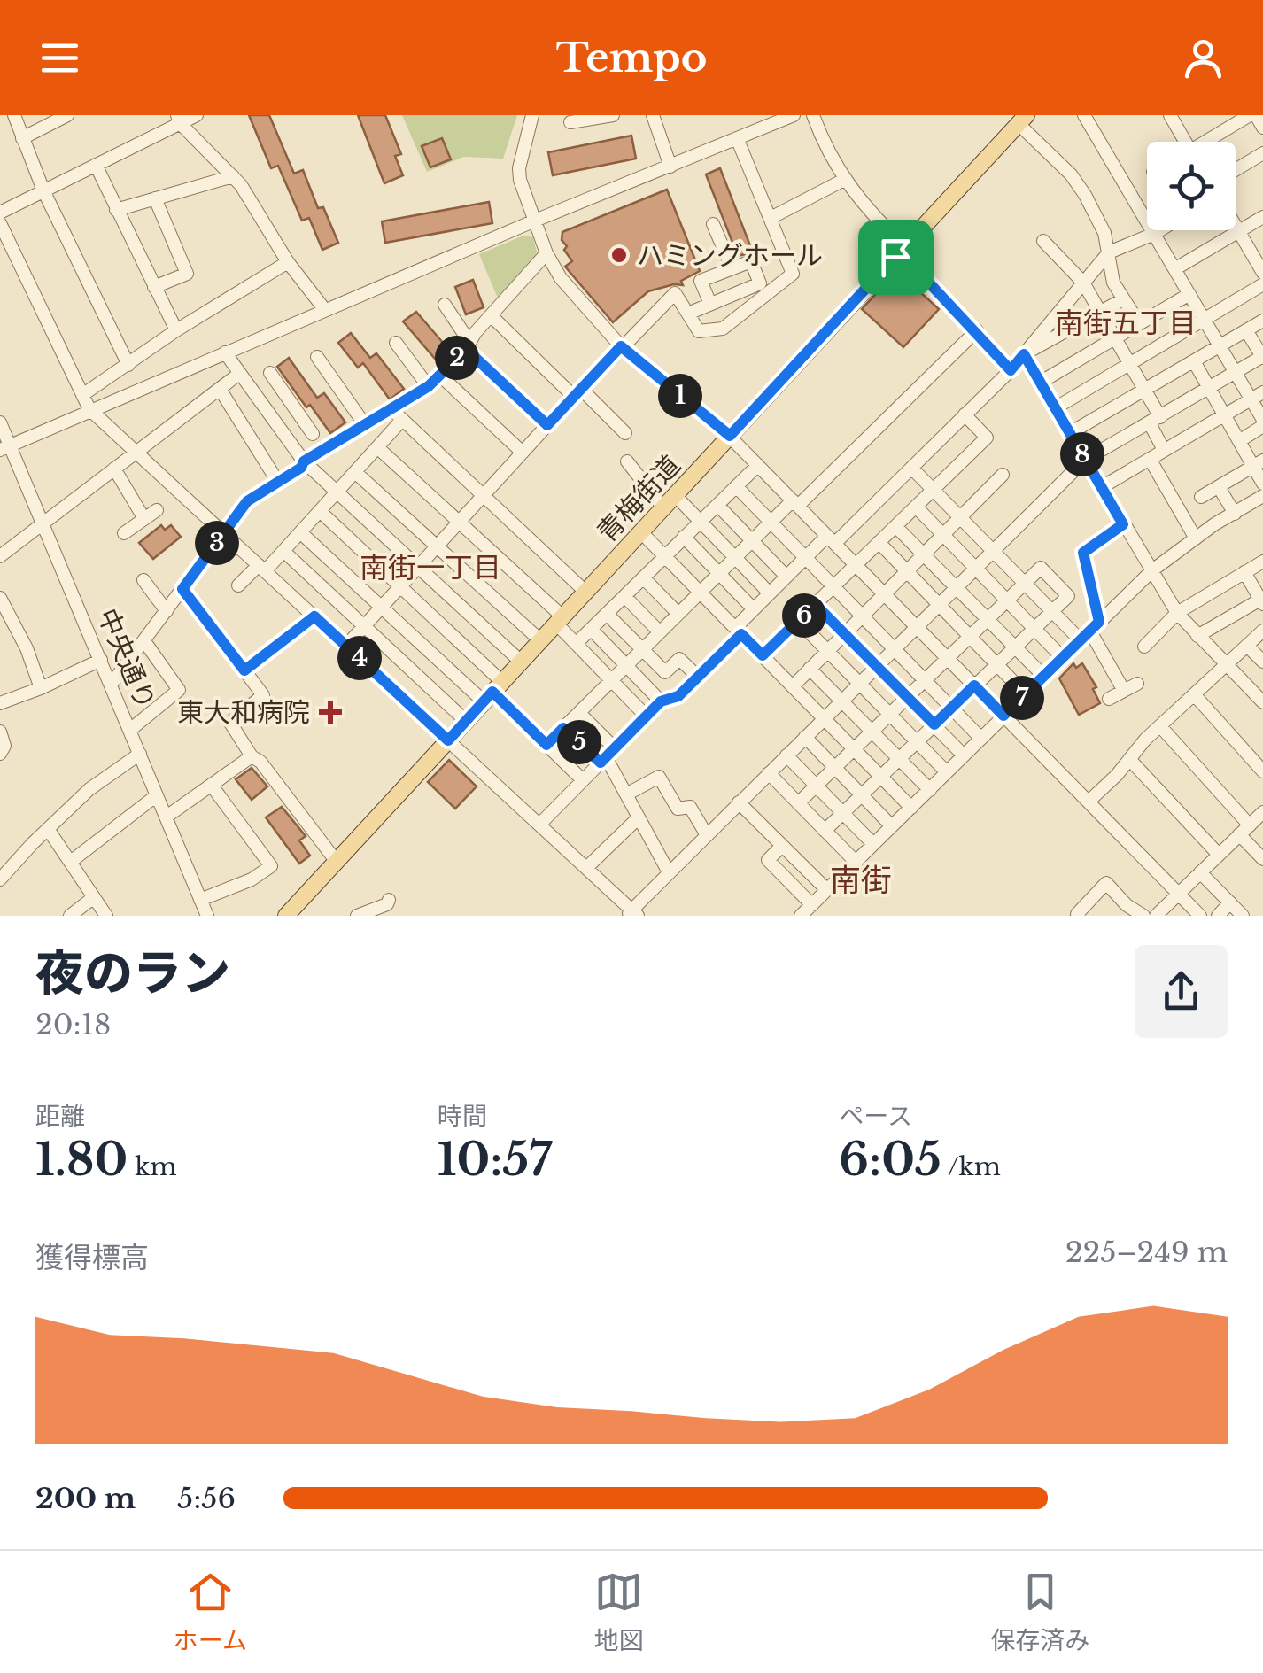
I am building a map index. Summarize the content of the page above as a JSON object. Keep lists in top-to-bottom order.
{
  "streets": {
    "main road": ["青梅街道"],
    "street": ["中央通り"]
  },
  "districts": ["南街五丁目", "南街一丁目", "南街"],
  "places": {
    "other": ["ハミングホール"],
    "health": ["東大和病院"]
  },
  "page": {
    "header": "Tempo",
    "pins": [
      "2",
      "1",
      "8",
      "3",
      "6",
      "4",
      "7",
      "5"
    ],
    "heading": ["夜のラン", "20:18"],
    "stats": [
      ["距離", "1.80 km"],
      ["時間", "10:57"],
      ["ペース", "6:05 /km"]
    ],
    "chart": ["獲得標高", "225–249 m"],
    "list": [
      {
        "name": "200 m",
        "note": "5:56"
      }
    ],
    "tabs": ["ホーム", "地図", "保存済み"]
  }
}
